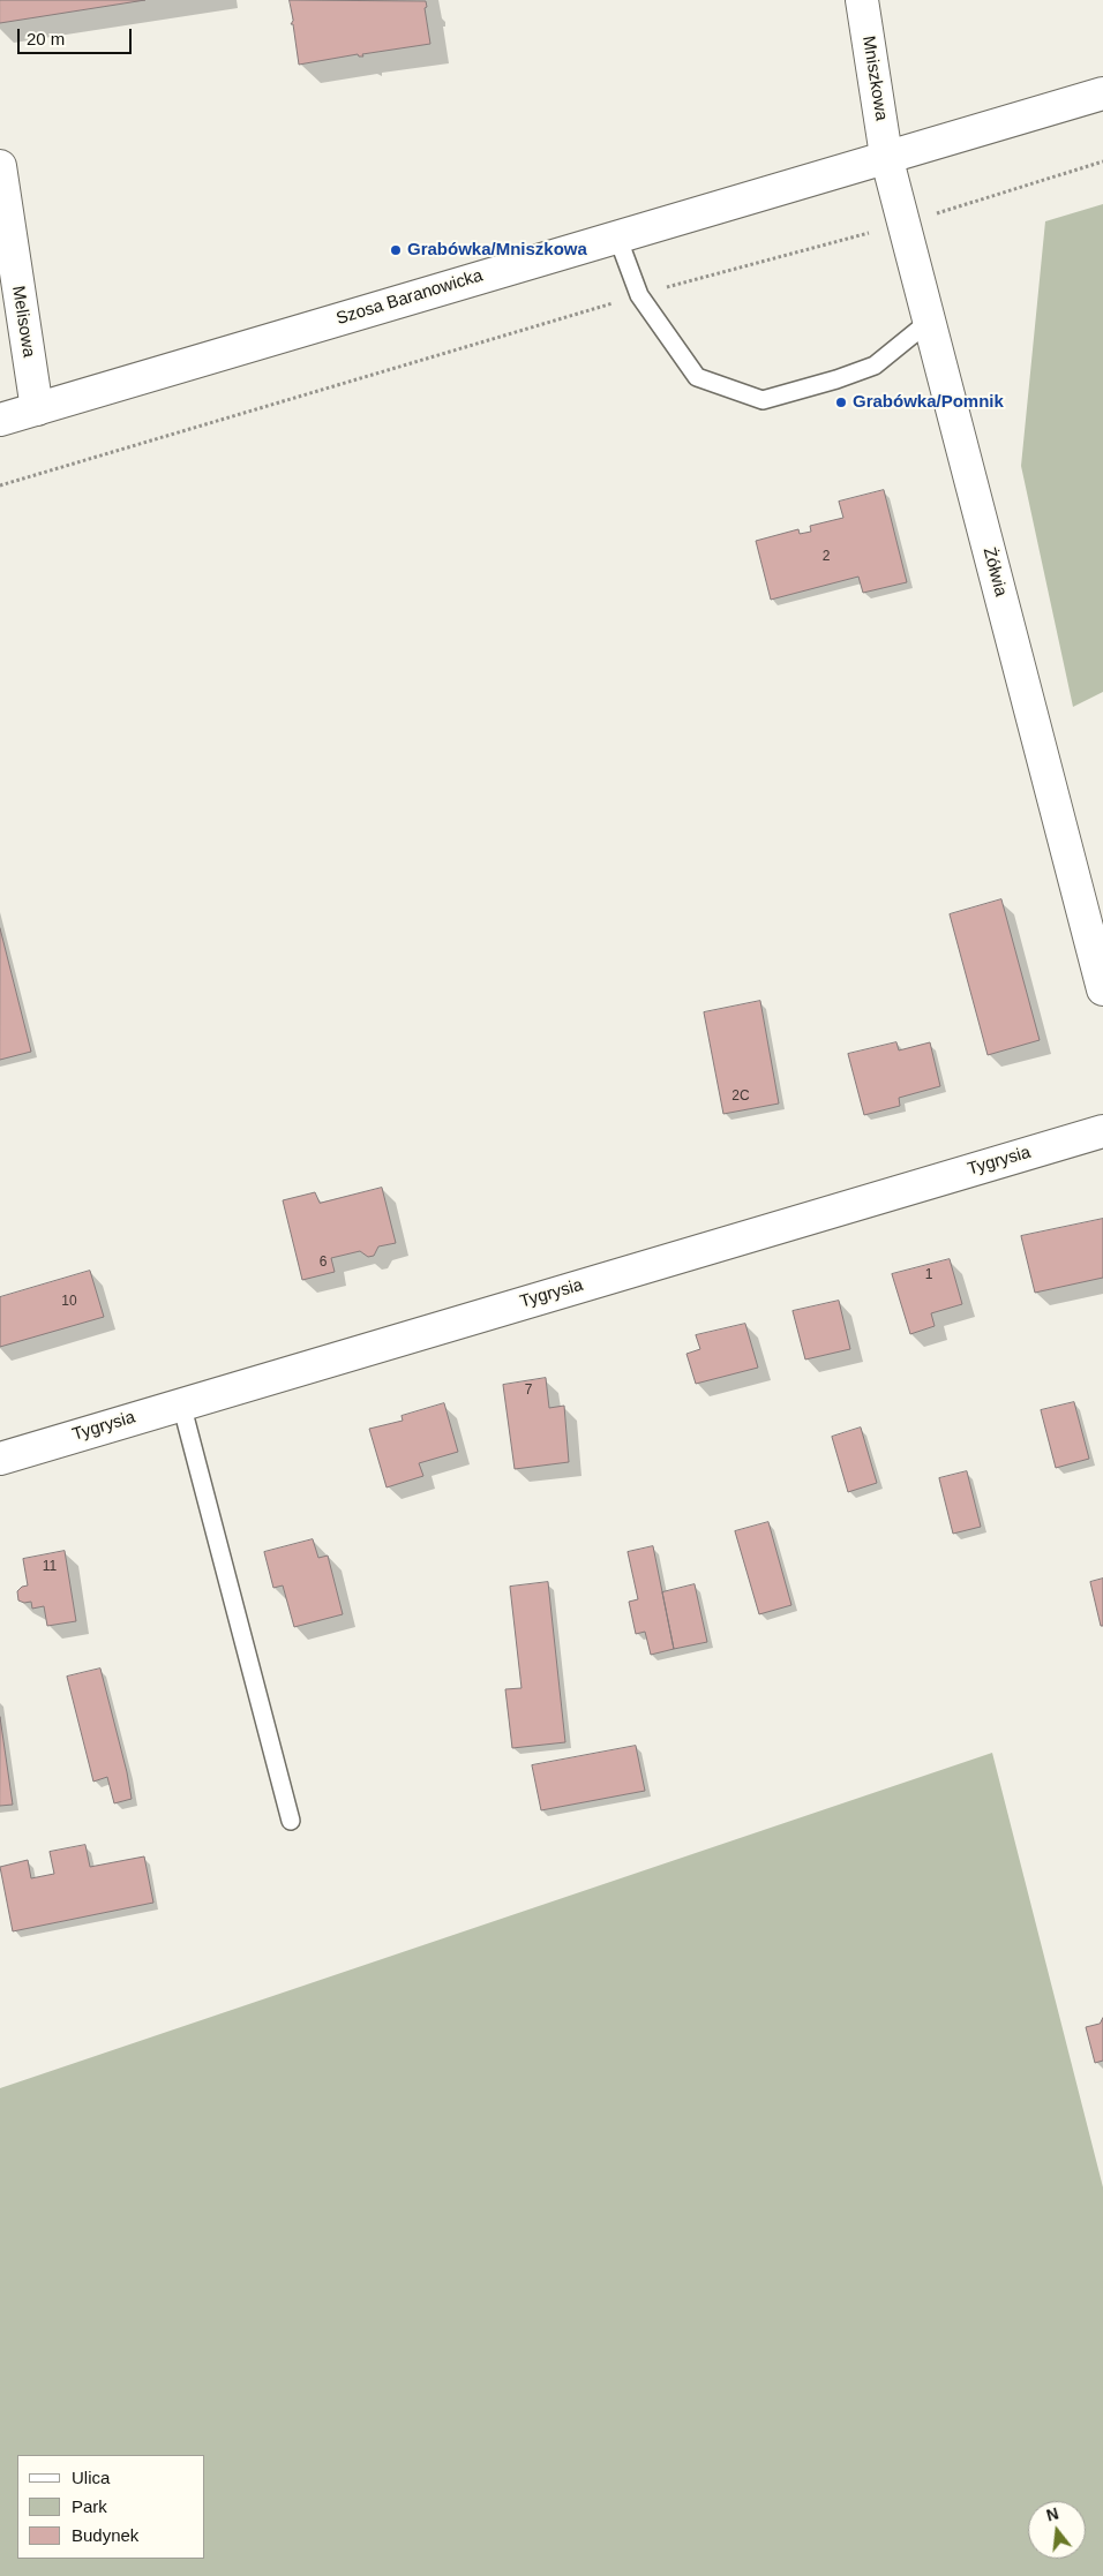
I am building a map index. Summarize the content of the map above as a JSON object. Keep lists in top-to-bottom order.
{
  "streets": {
    "street": [
      "Mniszkowa",
      "Szosa Baranowicka",
      "Melisowa",
      "Żółwia",
      "Tygrysia"
    ]
  },
  "crossings": [
    ["Mniszkowa", "Szosa Baranowicka"],
    ["Mniszkowa", "Żółwia"],
    ["Szosa Baranowicka", "Melisowa"],
    ["Szosa Baranowicka", "Żółwia"]
  ],
  "places": ["Grabówka/Mniszkowa", "Grabówka/Pomnik"],
  "house_numbers": [
    "2",
    "2C",
    "6",
    "1",
    "10",
    "7",
    "11"
  ],
  "legend": ["Ulica", "Park", "Budynek"],
  "scale_bar": "20 m",
  "north": "top"
}
